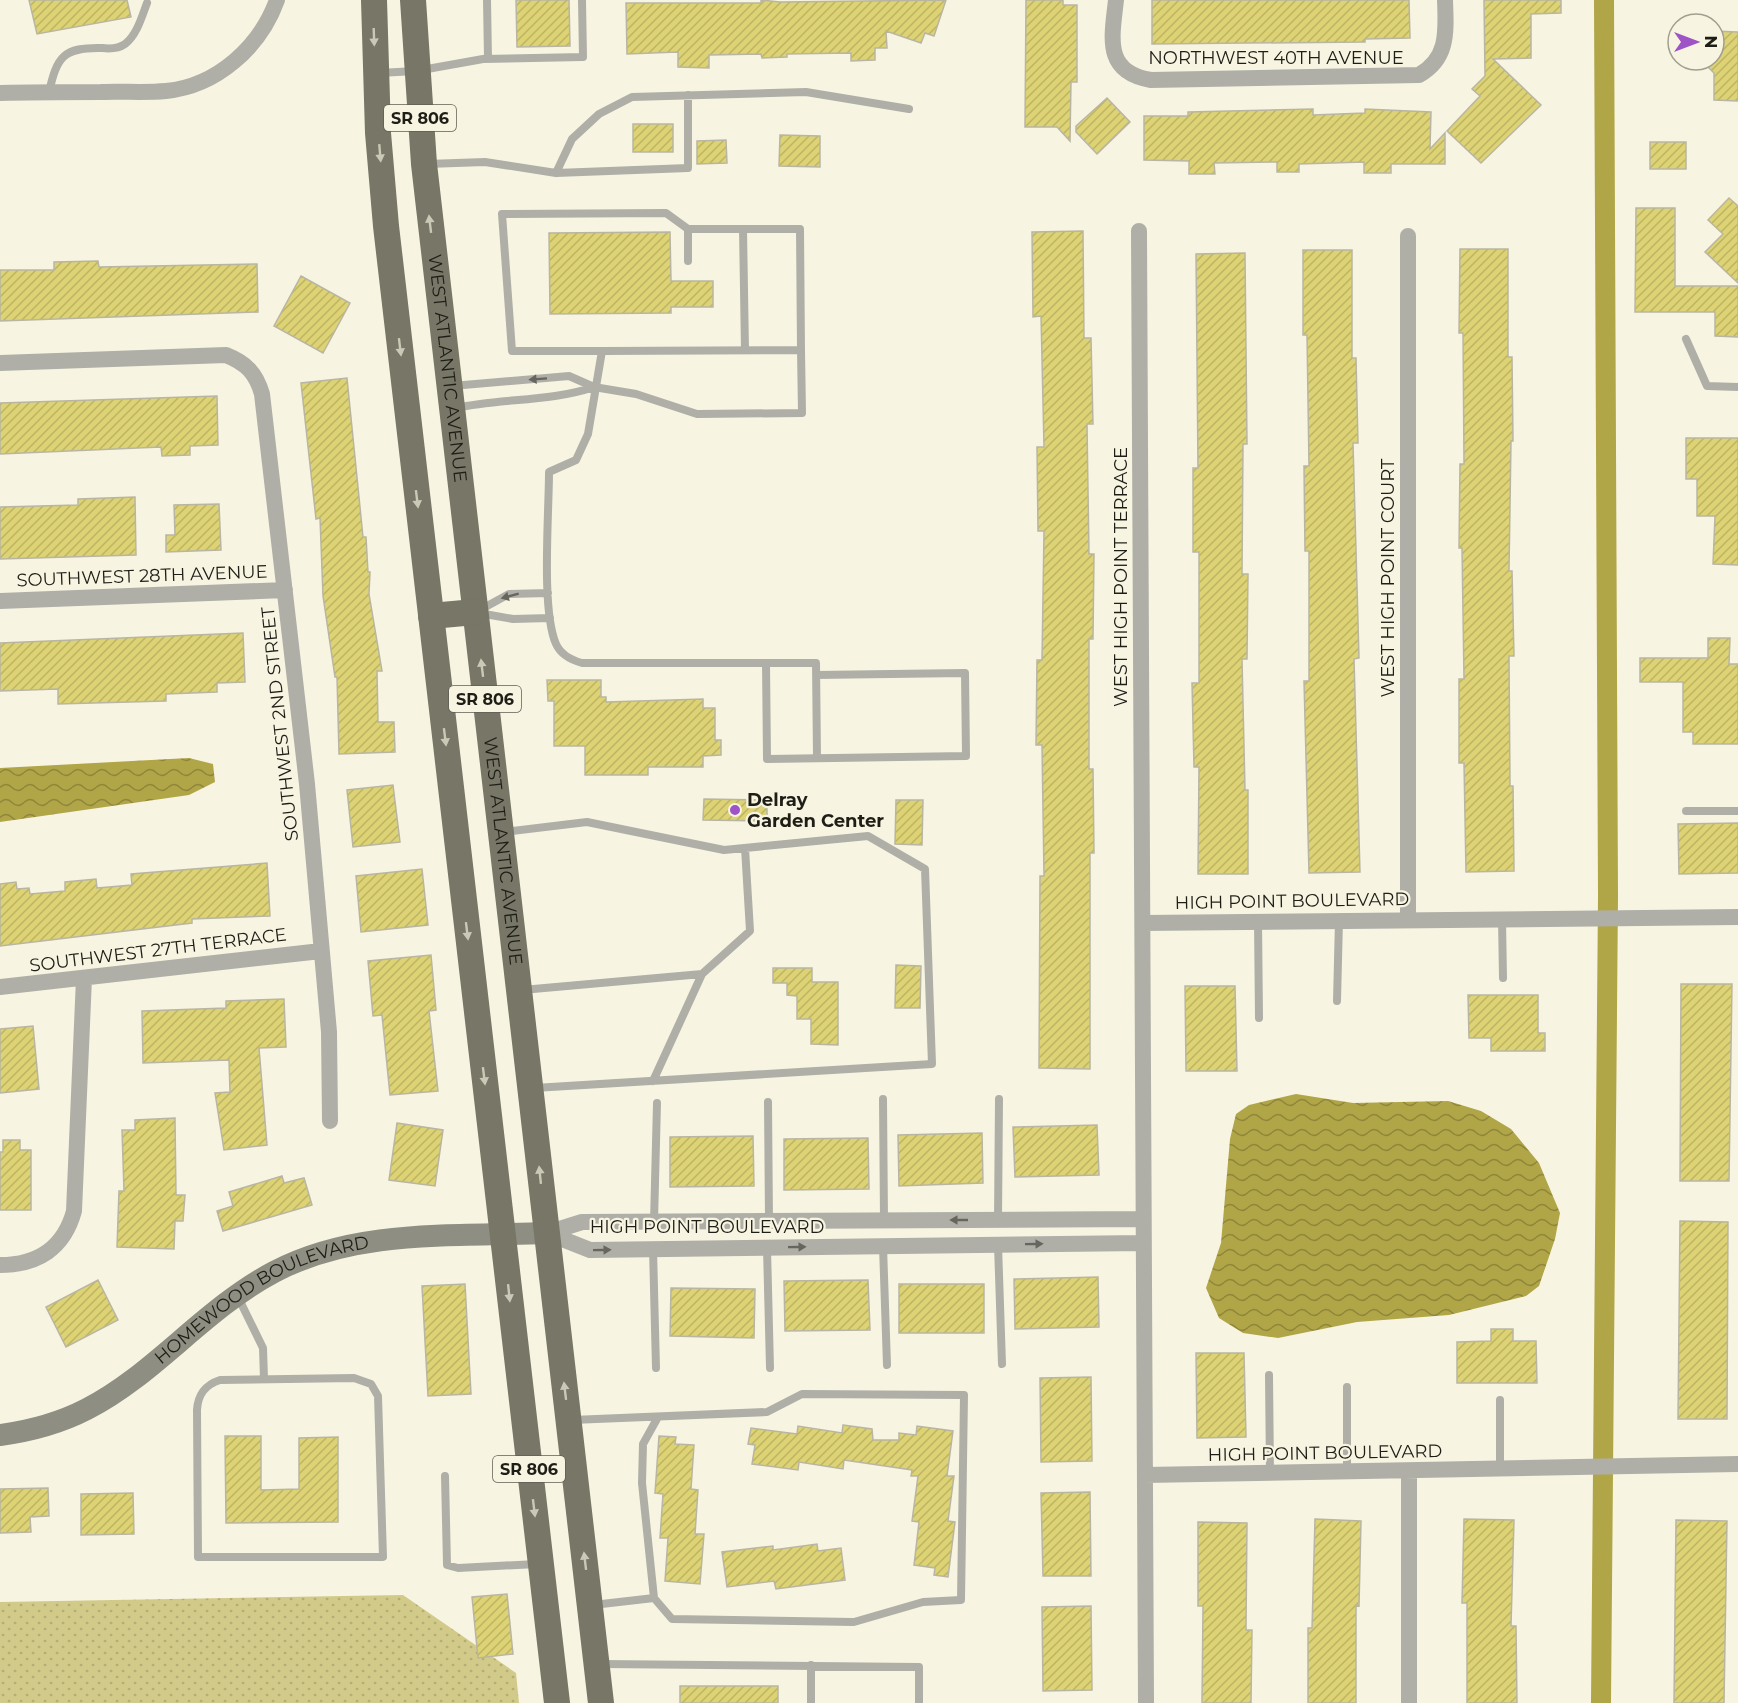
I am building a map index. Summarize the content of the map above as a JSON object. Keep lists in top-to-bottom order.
{
  "streets": {
    "main road": ["SR 806", "WEST ATLANTIC AVENUE"],
    "street": [
      "NORTHWEST 40TH AVENUE",
      "SOUTHWEST 28TH AVENUE",
      "WEST HIGH POINT TERRACE",
      "WEST HIGH POINT COURT",
      "SOUTHWEST 2ND STREET",
      "HIGH POINT BOULEVARD",
      "SOUTHWEST 27TH TERRACE",
      "HOMEWOOD BOULEVARD"
    ]
  },
  "crossings": [
    ["SR 806", "HOMEWOOD BOULEVARD"],
    ["WEST ATLANTIC AVENUE", "HIGH POINT BOULEVARD"],
    ["WEST ATLANTIC AVENUE", "HOMEWOOD BOULEVARD"],
    ["SOUTHWEST 28TH AVENUE", "SOUTHWEST 2ND STREET"],
    ["WEST HIGH POINT TERRACE", "HIGH POINT BOULEVARD"],
    ["WEST HIGH POINT COURT", "HIGH POINT BOULEVARD"],
    ["SOUTHWEST 2ND STREET", "SOUTHWEST 27TH TERRACE"],
    ["HIGH POINT BOULEVARD", "HOMEWOOD BOULEVARD"]
  ],
  "places": ["Delray Garden Center"],
  "north": "right"
}
